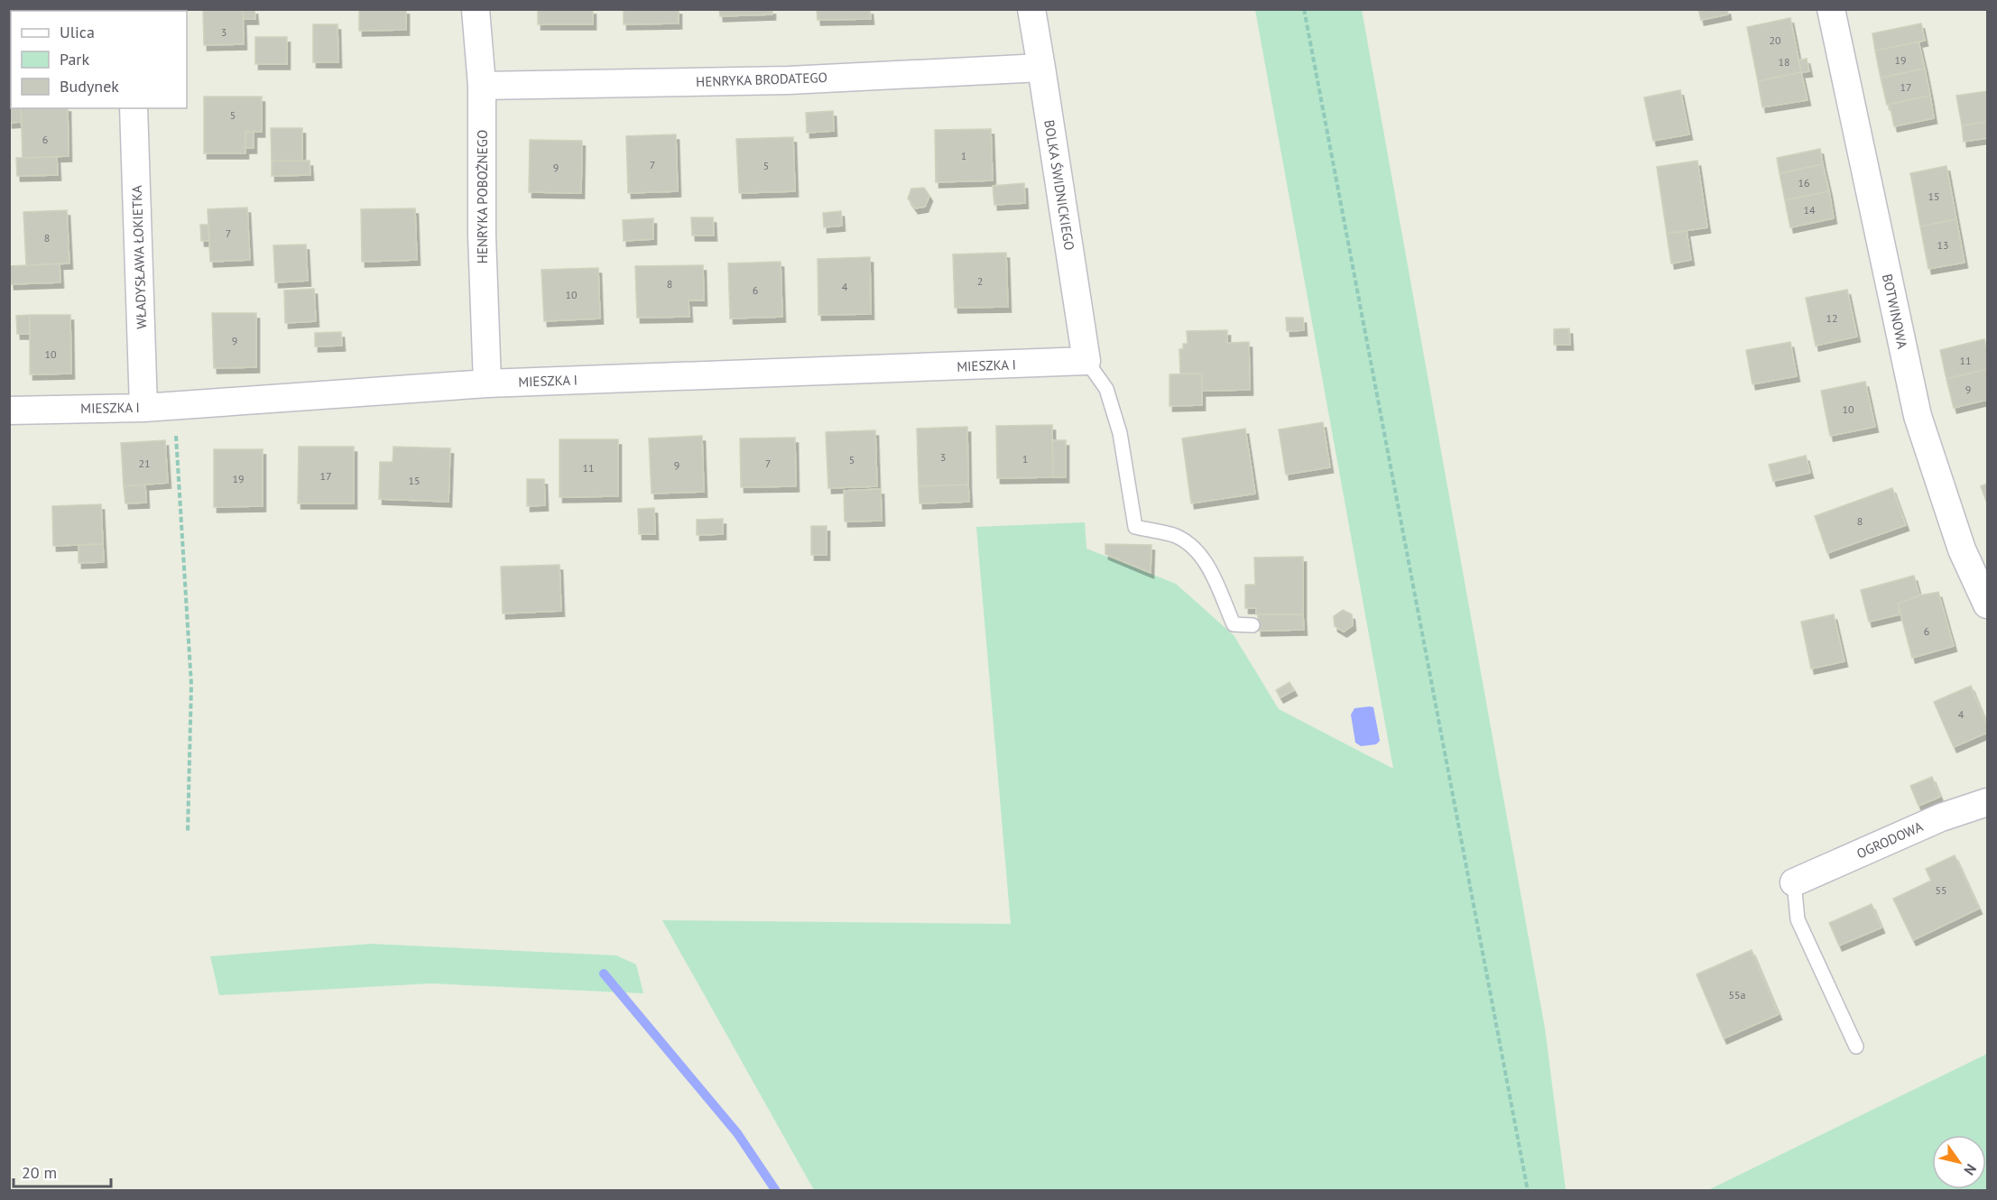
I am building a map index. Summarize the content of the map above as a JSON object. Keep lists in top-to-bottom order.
{
  "streets": {
    "street": [
      "HENRYKA BRODATEGO",
      "BOLKA ŚWIDNICKIEGO",
      "HENRYKA POBOŻNEGO",
      "WŁADYSŁAWA ŁOKIETKA",
      "BOTWINOWA",
      "MIESZKA I",
      "OGRODOWA"
    ]
  },
  "crossings": [
    ["HENRYKA BRODATEGO", "BOLKA ŚWIDNICKIEGO"],
    ["HENRYKA BRODATEGO", "HENRYKA POBOŻNEGO"],
    ["BOLKA ŚWIDNICKIEGO", "MIESZKA I"],
    ["HENRYKA POBOŻNEGO", "MIESZKA I"],
    ["WŁADYSŁAWA ŁOKIETKA", "MIESZKA I"]
  ],
  "house_numbers": [
    "3",
    "20",
    "19",
    "18",
    "17",
    "5",
    "6",
    "1",
    "7",
    "5",
    "9",
    "16",
    "15",
    "14",
    "7",
    "8",
    "13",
    "2",
    "8",
    "4",
    "6",
    "10",
    "12",
    "9",
    "10",
    "11",
    "9",
    "10",
    "3",
    "1",
    "5",
    "21",
    "7",
    "9",
    "11",
    "17",
    "19",
    "15",
    "8",
    "6",
    "4",
    "55",
    "55a"
  ],
  "legend": ["Ulica", "Park", "Budynek"],
  "scale_bar": "20 m",
  "north": "bottom right"
}
